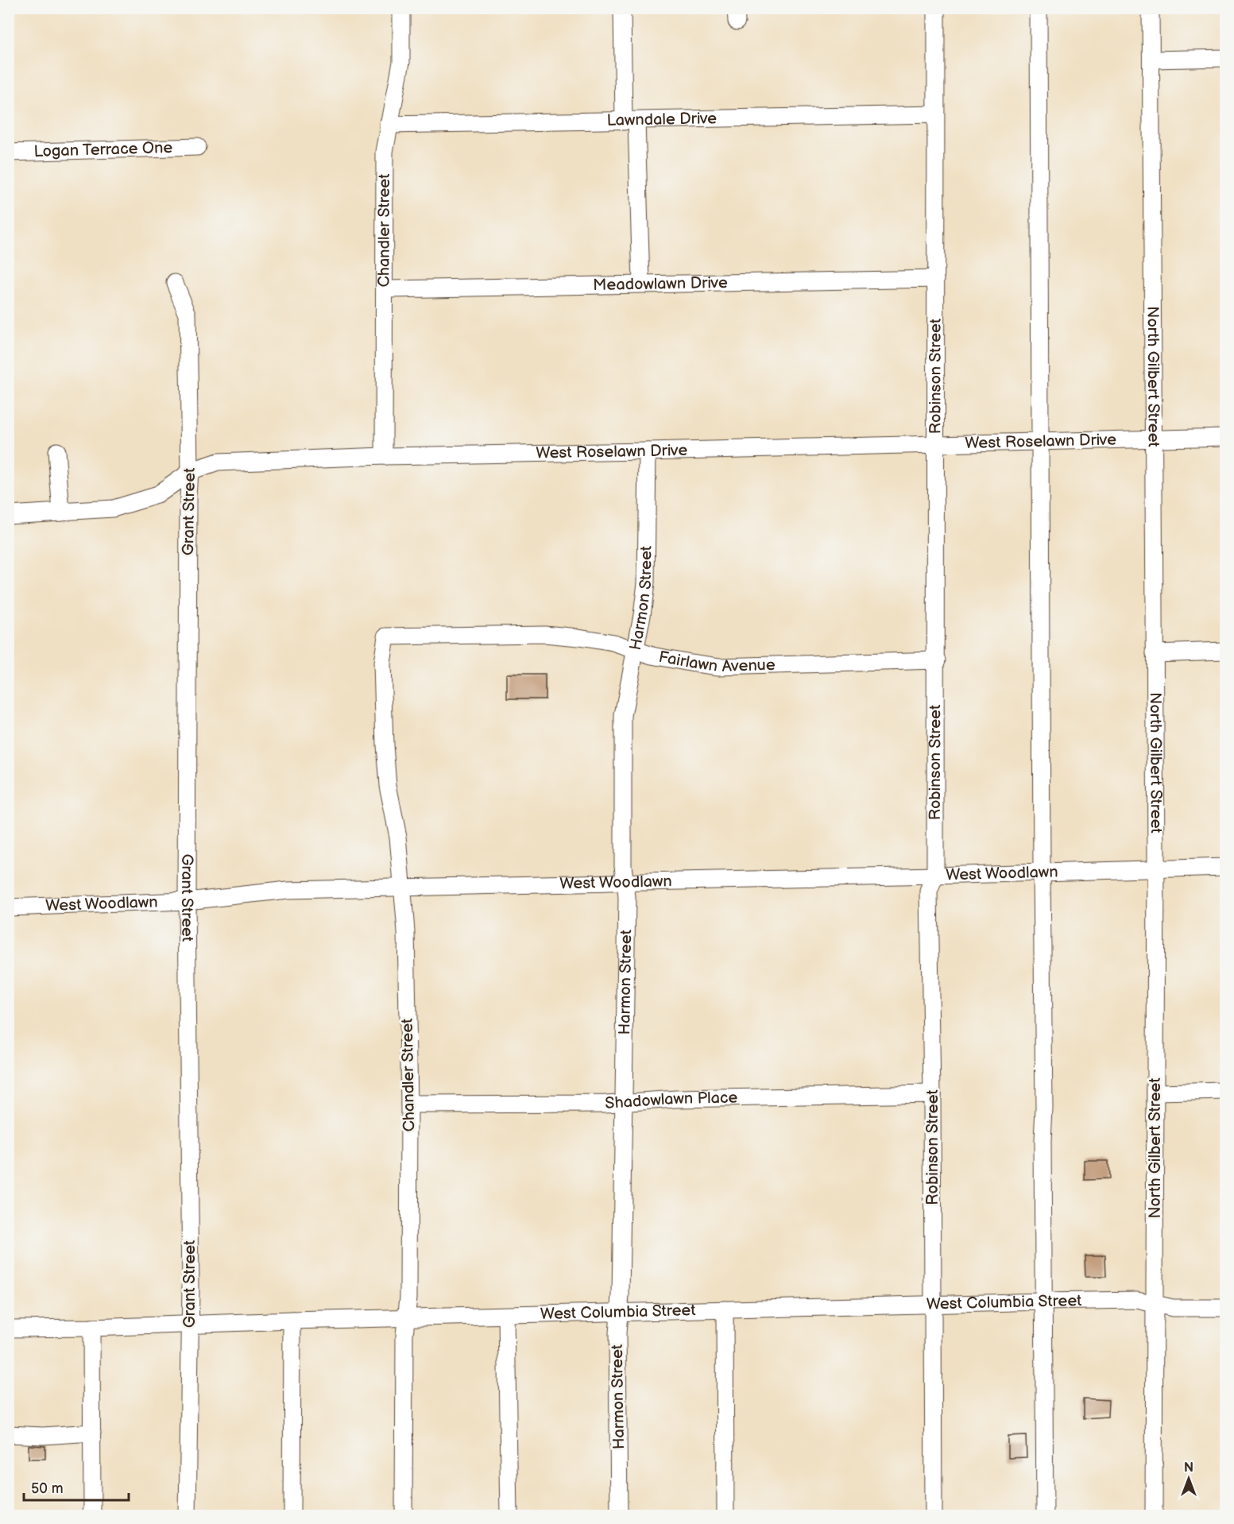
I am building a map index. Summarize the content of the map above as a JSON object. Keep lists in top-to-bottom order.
{
  "streets": {
    "street": [
      "Lawndale Drive",
      "Logan Terrace One",
      "Chandler Street",
      "Meadowlawn Drive",
      "North Gilbert Street",
      "Robinson Street",
      "West Roselawn Drive",
      "Grant Street",
      "Harmon Street",
      "Fairlawn Avenue",
      "West Woodlawn",
      "Shadowlawn Place",
      "West Columbia Street"
    ]
  },
  "crossings": [
    ["Lawndale Drive", "Chandler Street"],
    ["Lawndale Drive", "Robinson Street"],
    ["Chandler Street", "Meadowlawn Drive"],
    ["Chandler Street", "West Roselawn Drive"],
    ["Chandler Street", "Fairlawn Avenue"],
    ["Chandler Street", "West Woodlawn"],
    ["Chandler Street", "Shadowlawn Place"],
    ["Chandler Street", "West Columbia Street"],
    ["Meadowlawn Drive", "Robinson Street"],
    ["North Gilbert Street", "West Roselawn Drive"],
    ["North Gilbert Street", "West Woodlawn"],
    ["North Gilbert Street", "West Columbia Street"],
    ["Robinson Street", "West Roselawn Drive"],
    ["Robinson Street", "Fairlawn Avenue"],
    ["Robinson Street", "West Woodlawn"],
    ["Robinson Street", "Shadowlawn Place"],
    ["Robinson Street", "West Columbia Street"],
    ["West Roselawn Drive", "Grant Street"],
    ["West Roselawn Drive", "Harmon Street"],
    ["Grant Street", "West Woodlawn"],
    ["Grant Street", "West Columbia Street"],
    ["Harmon Street", "Fairlawn Avenue"],
    ["Harmon Street", "West Woodlawn"],
    ["Harmon Street", "Shadowlawn Place"],
    ["Harmon Street", "West Columbia Street"]
  ],
  "scale_bar": "50 m",
  "north": "top"
}
